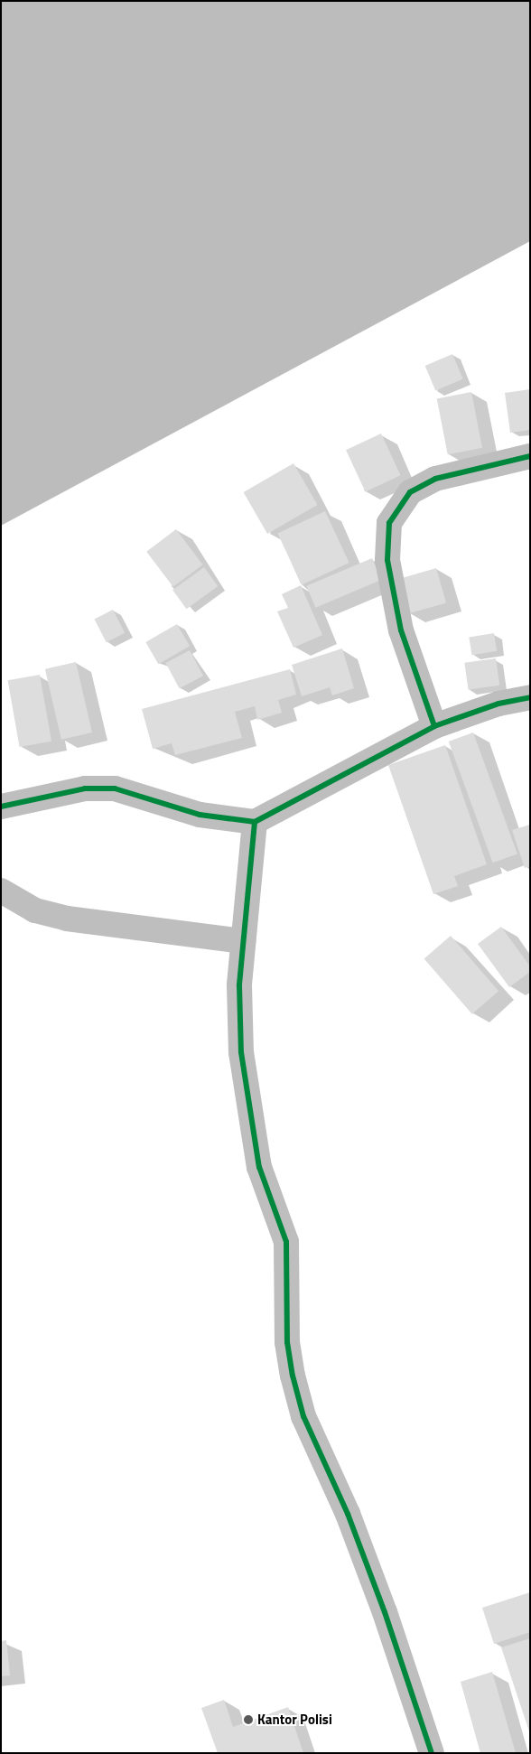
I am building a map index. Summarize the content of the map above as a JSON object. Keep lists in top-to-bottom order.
{
  "places": ["Kantor Polisi"]
}
